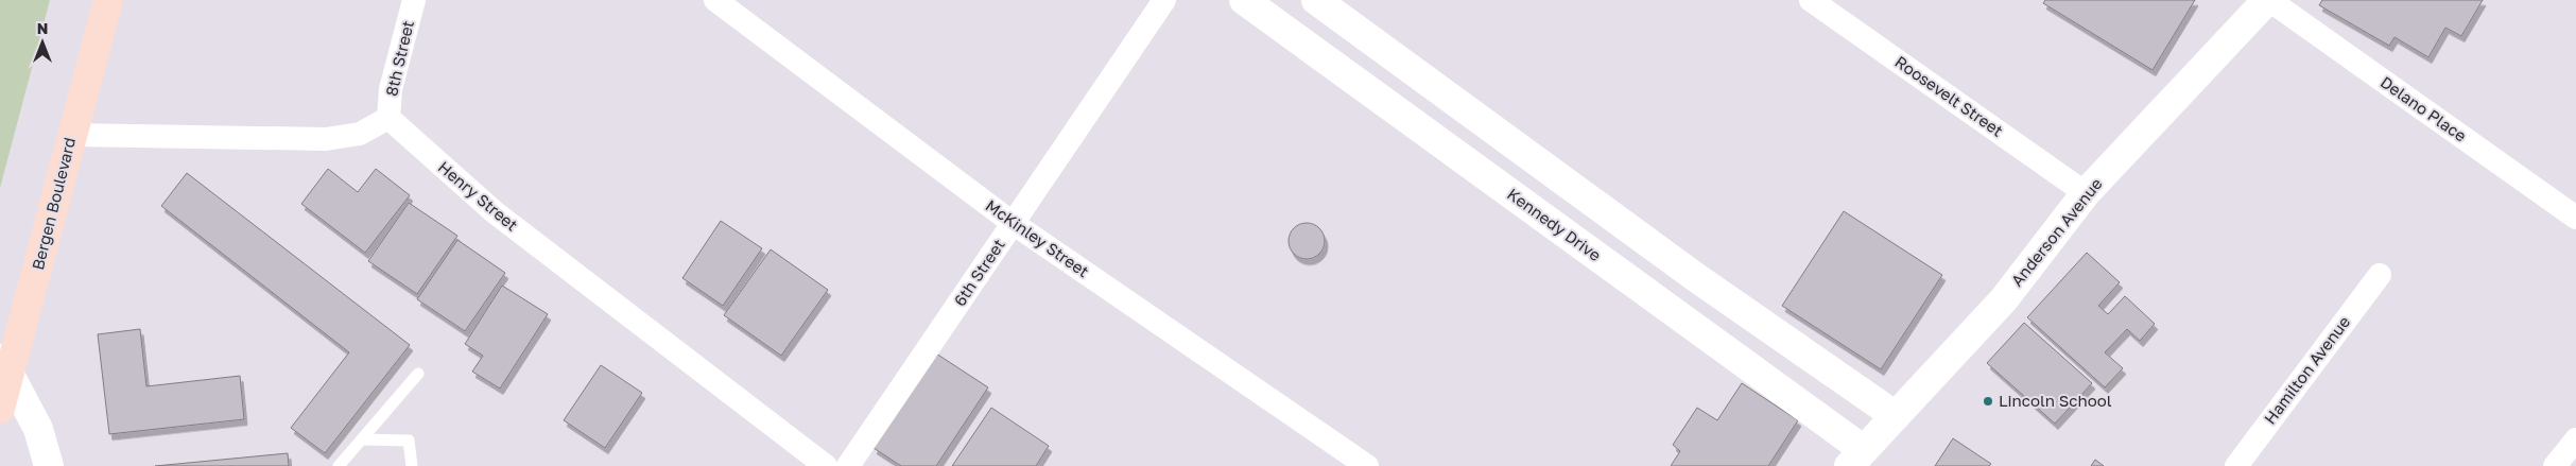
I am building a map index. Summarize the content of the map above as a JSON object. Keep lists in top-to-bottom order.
{
  "streets": {
    "main road": ["Bergen Boulevard"],
    "street": [
      "8th Street",
      "Roosevelt Street",
      "Delano Place",
      "Henry Street",
      "Kennedy Drive",
      "Anderson Avenue",
      "McKinley Street",
      "6th Street",
      "Hamilton Avenue"
    ]
  },
  "crossings": [
    ["8th Street", "Henry Street"],
    ["Roosevelt Street", "Anderson Avenue"],
    ["Delano Place", "Anderson Avenue"],
    ["Kennedy Drive", "Anderson Avenue"],
    ["McKinley Street", "6th Street"]
  ],
  "places": ["Lincoln School"],
  "north": "top"
}
